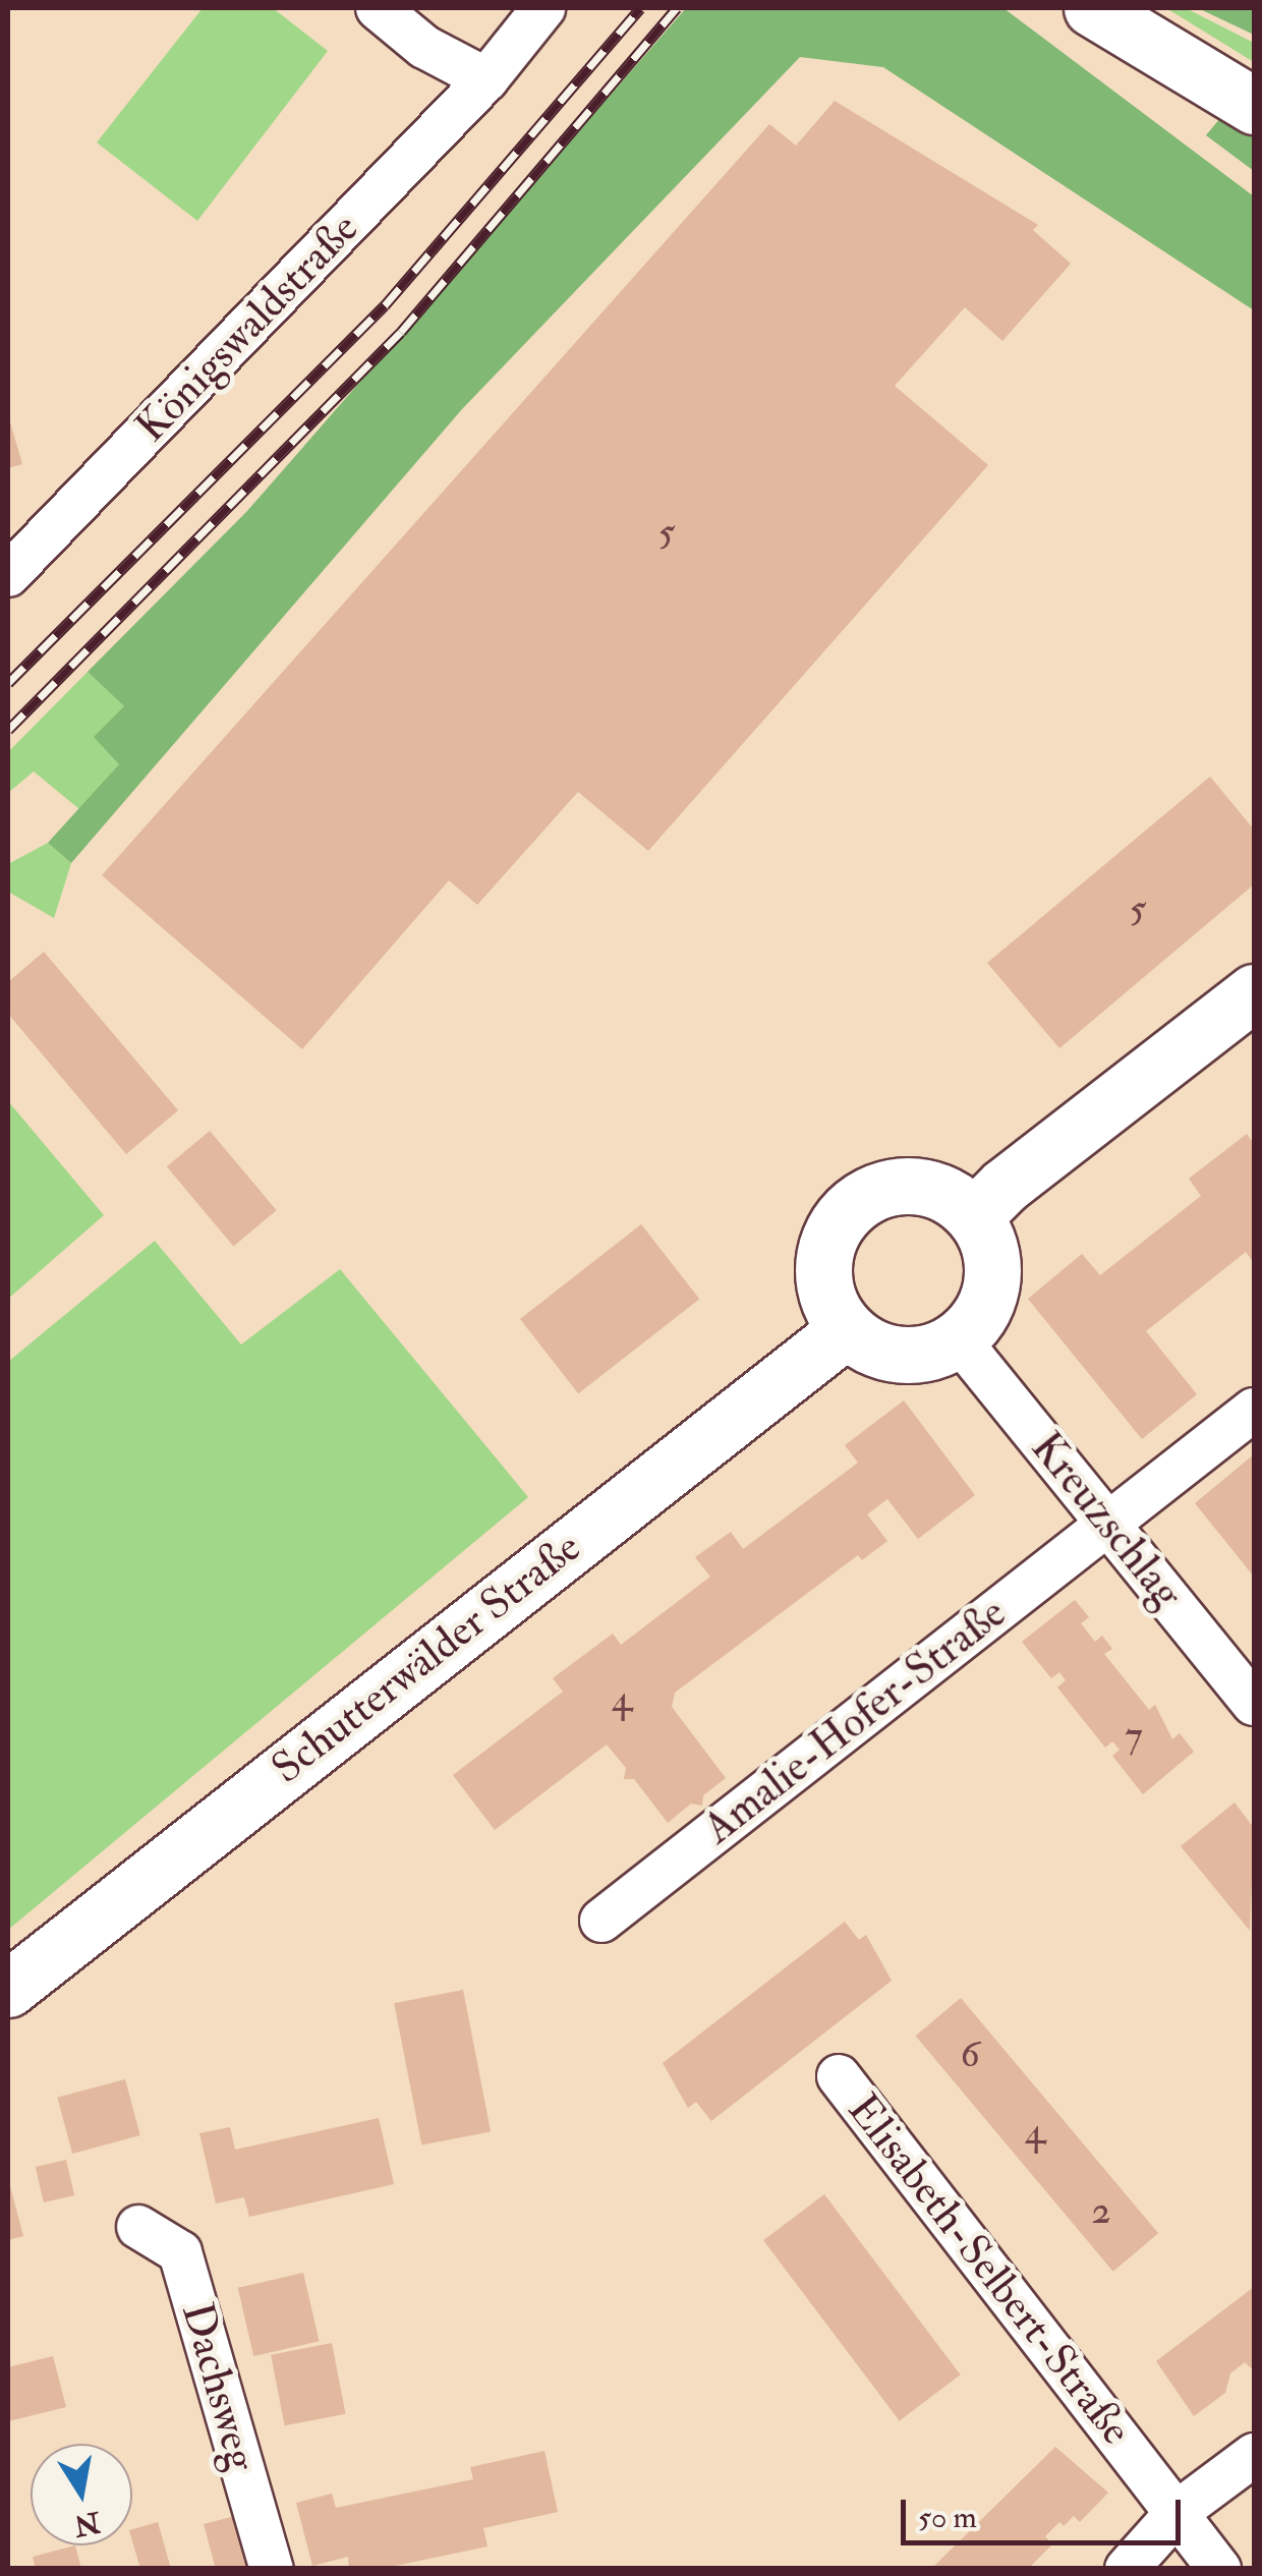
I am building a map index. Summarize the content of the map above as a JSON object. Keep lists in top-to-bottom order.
{
  "streets": {
    "main road": ["Schutterwälder Straße"],
    "street": [
      "Königswaldstraße",
      "Kreuzschlag",
      "Amalie-Hofer-Straße",
      "Elisabeth-Selbert-Straße",
      "Dachsweg"
    ]
  },
  "crossings": [
    ["Kreuzschlag", "Schutterwälder Straße"],
    ["Kreuzschlag", "Amalie-Hofer-Straße"]
  ],
  "house_numbers": [
    "5",
    "5",
    "4",
    "7",
    "6",
    "4",
    "2"
  ],
  "scale_bar": "50 m",
  "north": "bottom"
}
